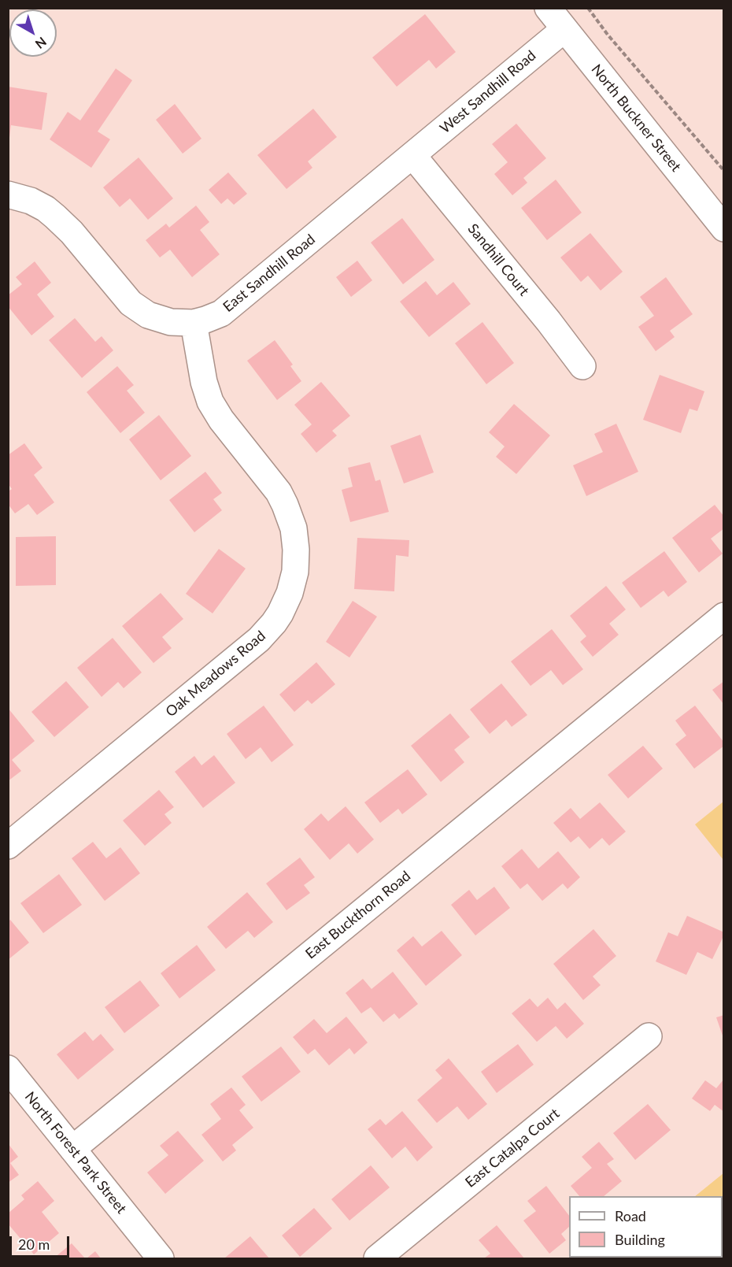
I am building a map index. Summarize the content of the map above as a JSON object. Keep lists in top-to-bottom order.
{
  "streets": {
    "street": [
      "West Sandhill Road",
      "North Buckner Street",
      "Sandhill Court",
      "East Sandhill Road",
      "Oak Meadows Road",
      "East Buckthorn Road",
      "East Catalpa Court",
      "North Forest Park Street"
    ]
  },
  "crossings": [
    ["West Sandhill Road", "North Buckner Street"],
    ["West Sandhill Road", "Sandhill Court"],
    ["West Sandhill Road", "East Sandhill Road"],
    ["Sandhill Court", "East Sandhill Road"],
    ["East Sandhill Road", "Oak Meadows Road"],
    ["East Buckthorn Road", "North Forest Park Street"]
  ],
  "legend": ["Road", "Building"],
  "scale_bar": "20 m",
  "north": "bottom right"
}
